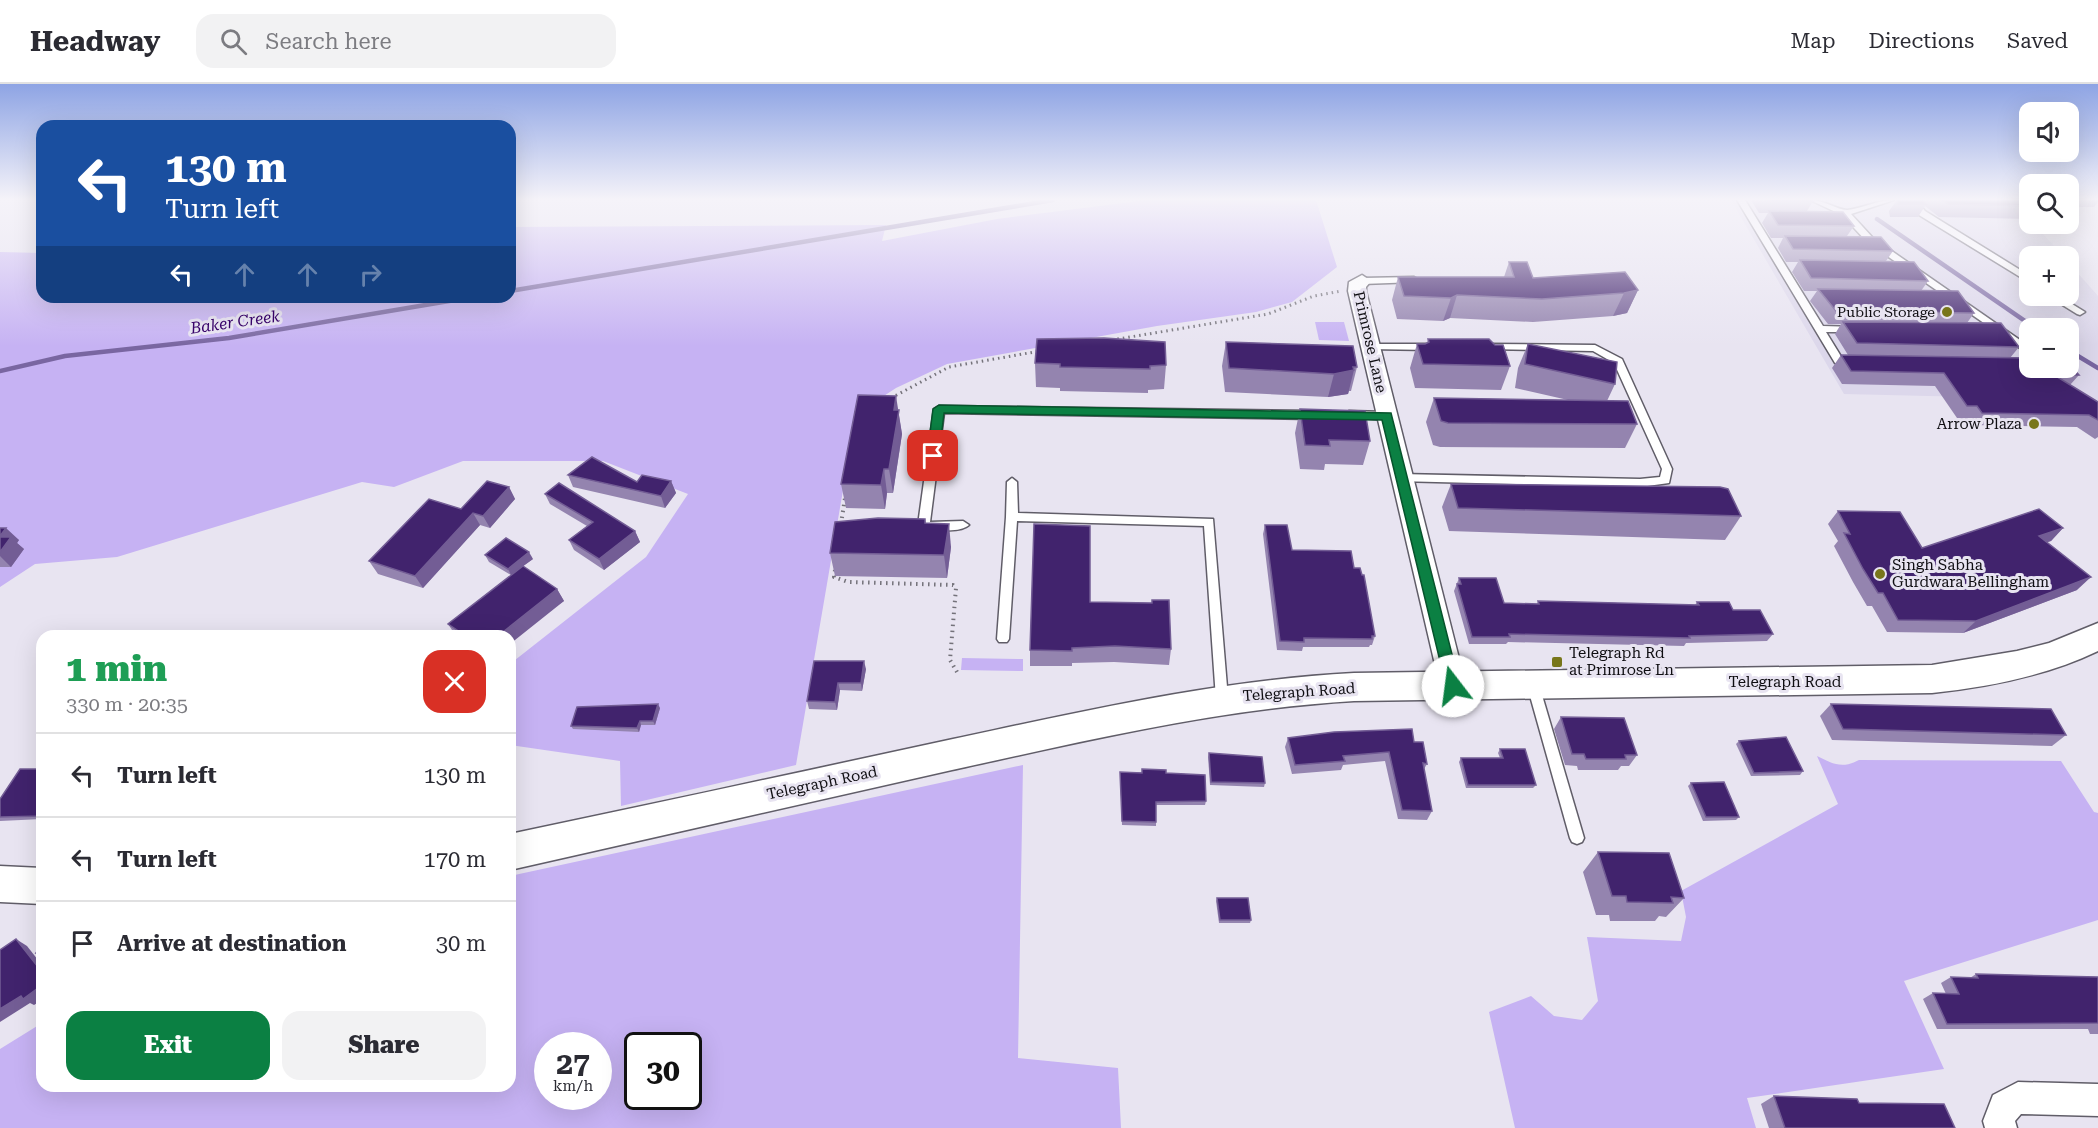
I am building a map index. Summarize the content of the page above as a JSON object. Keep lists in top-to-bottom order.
{
  "streets": {
    "street": ["Primrose Lane", "Telegraph Road"]
  },
  "crossings": [
    ["Primrose Lane", "Telegraph Road"]
  ],
  "water": ["Baker Creek"],
  "places": {
    "other": ["Public Storage", "Arrow Plaza", "Singh Sabha Gurdwara Bellingham"],
    "transit": ["Telegraph Rd at Primrose Ln"]
  },
  "page": {
    "header": "Headway",
    "search": "Search here",
    "nav": ["Map", "Directions", "Saved"],
    "map_buttons": ["+", "−"],
    "turn": ["130 m", "Turn left"],
    "heading": ["1 min", "330 m · 20:35"],
    "list": [
      {
        "name": "Turn left",
        "value": "130 m"
      },
      {
        "name": "Turn left",
        "value": "170 m"
      },
      {
        "name": "Arrive at destination",
        "value": "30 m"
      }
    ],
    "buttons": ["Exit", "Share"],
    "speed": "27 km/h",
    "limit": "30"
  }
}
